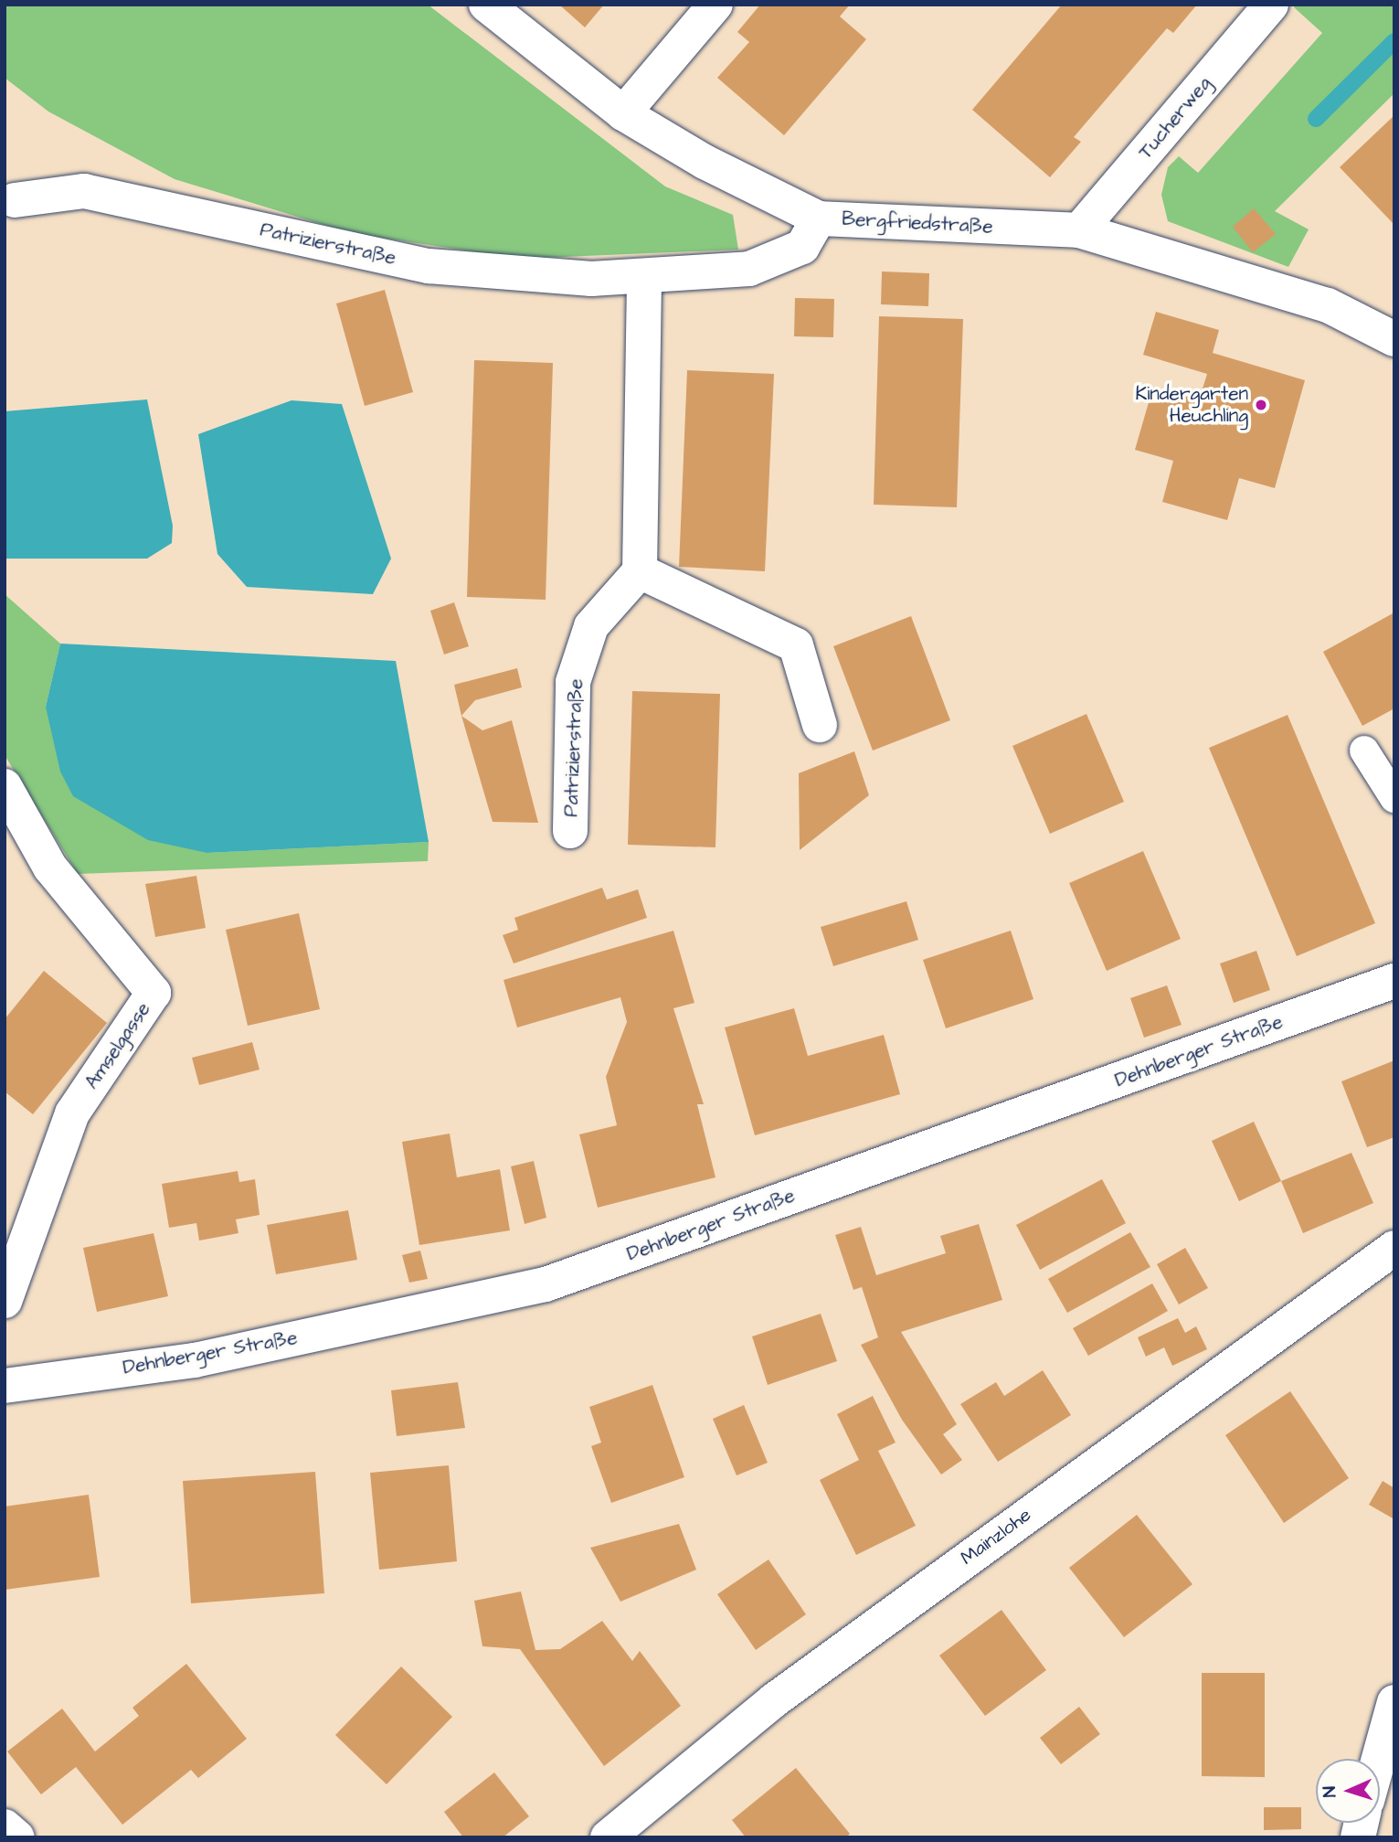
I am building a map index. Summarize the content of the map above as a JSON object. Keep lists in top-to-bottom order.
{
  "streets": {
    "street": [
      "Tucherweg",
      "Bergfriedstraße",
      "Patrizierstraße",
      "Amselgasse",
      "Dehnberger Straße",
      "Mainzlohe"
    ]
  },
  "crossings": [
    ["Tucherweg", "Bergfriedstraße"],
    ["Bergfriedstraße", "Patrizierstraße"]
  ],
  "places": ["Kindergarten Heuchling"],
  "north": "left"
}
